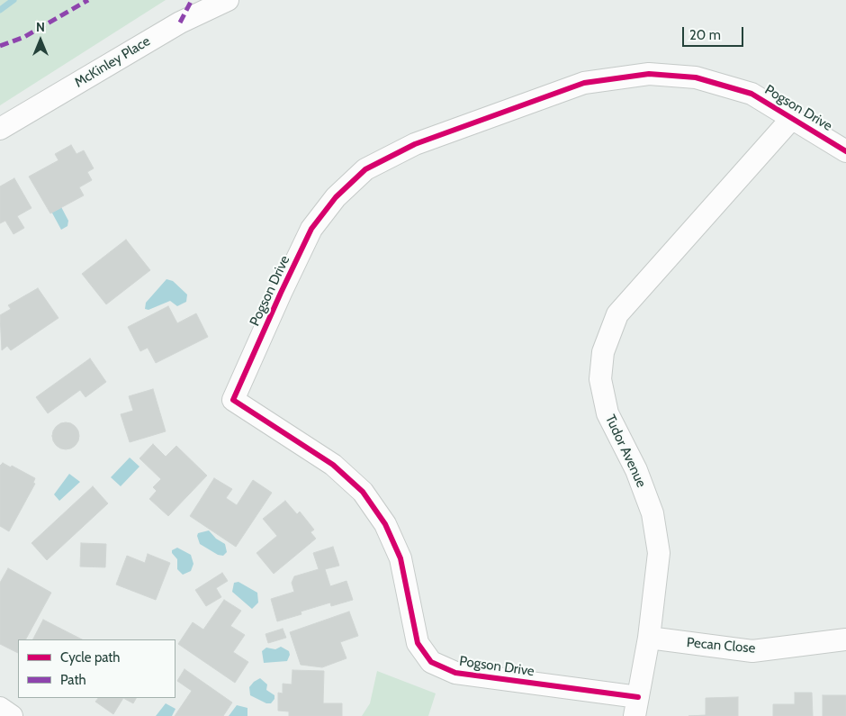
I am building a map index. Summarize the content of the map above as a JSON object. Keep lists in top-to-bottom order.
{
  "streets": {
    "street": [
      "McKinley Place",
      "Pogson Drive",
      "Tudor Avenue",
      "Pecan Close"
    ]
  },
  "crossings": [
    ["Pogson Drive", "Tudor Avenue"],
    ["Tudor Avenue", "Pecan Close"]
  ],
  "legend": ["Cycle path", "Path"],
  "scale_bar": "20 m",
  "north": "top"
}
